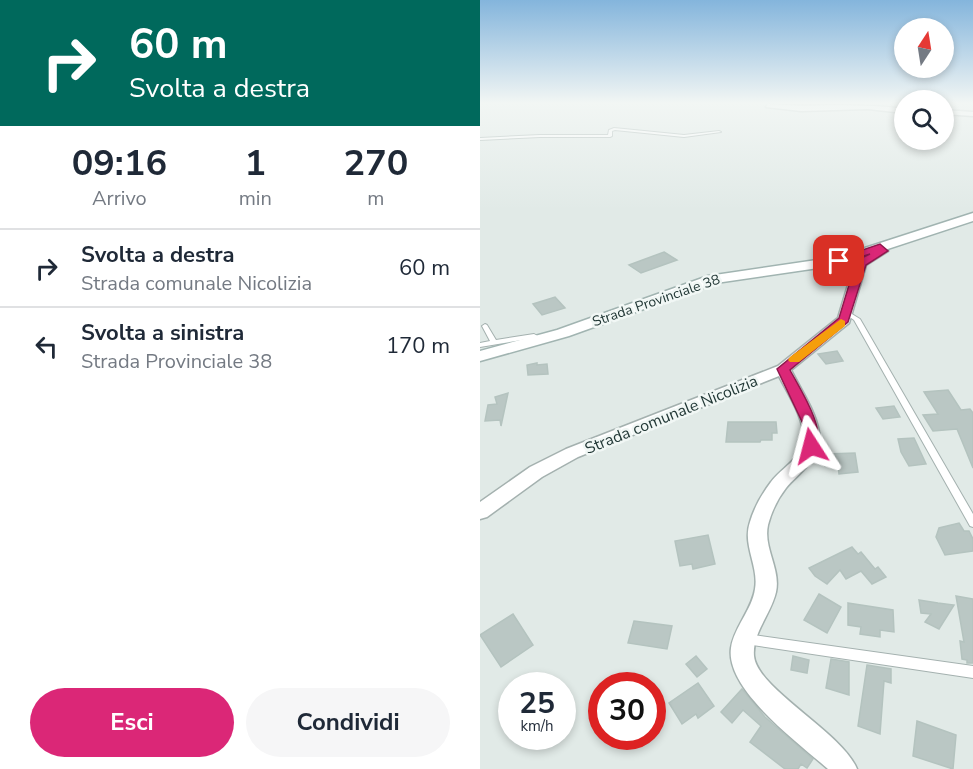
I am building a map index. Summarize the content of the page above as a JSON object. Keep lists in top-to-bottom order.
{
  "streets": {
    "street": ["Strada Provinciale 38", "Strada comunale Nicolizia"]
  },
  "crossings": [
    ["Strada Provinciale 38", "Strada comunale Nicolizia"]
  ],
  "north": "top",
  "page": {
    "turn": ["60 m", "Svolta a destra"],
    "eta": [
      "09:16",
      "Arrivo",
      "1",
      "min",
      "270",
      "m"
    ],
    "list": [
      {
        "name": "Svolta a destra",
        "note": "Strada comunale Nicolizia",
        "value": "60 m"
      },
      {
        "name": "Svolta a sinistra",
        "note": "Strada Provinciale 38",
        "value": "170 m"
      }
    ],
    "speed": "25 km/h",
    "limit": "30",
    "buttons": ["Esci", "Condividi"]
  }
}
